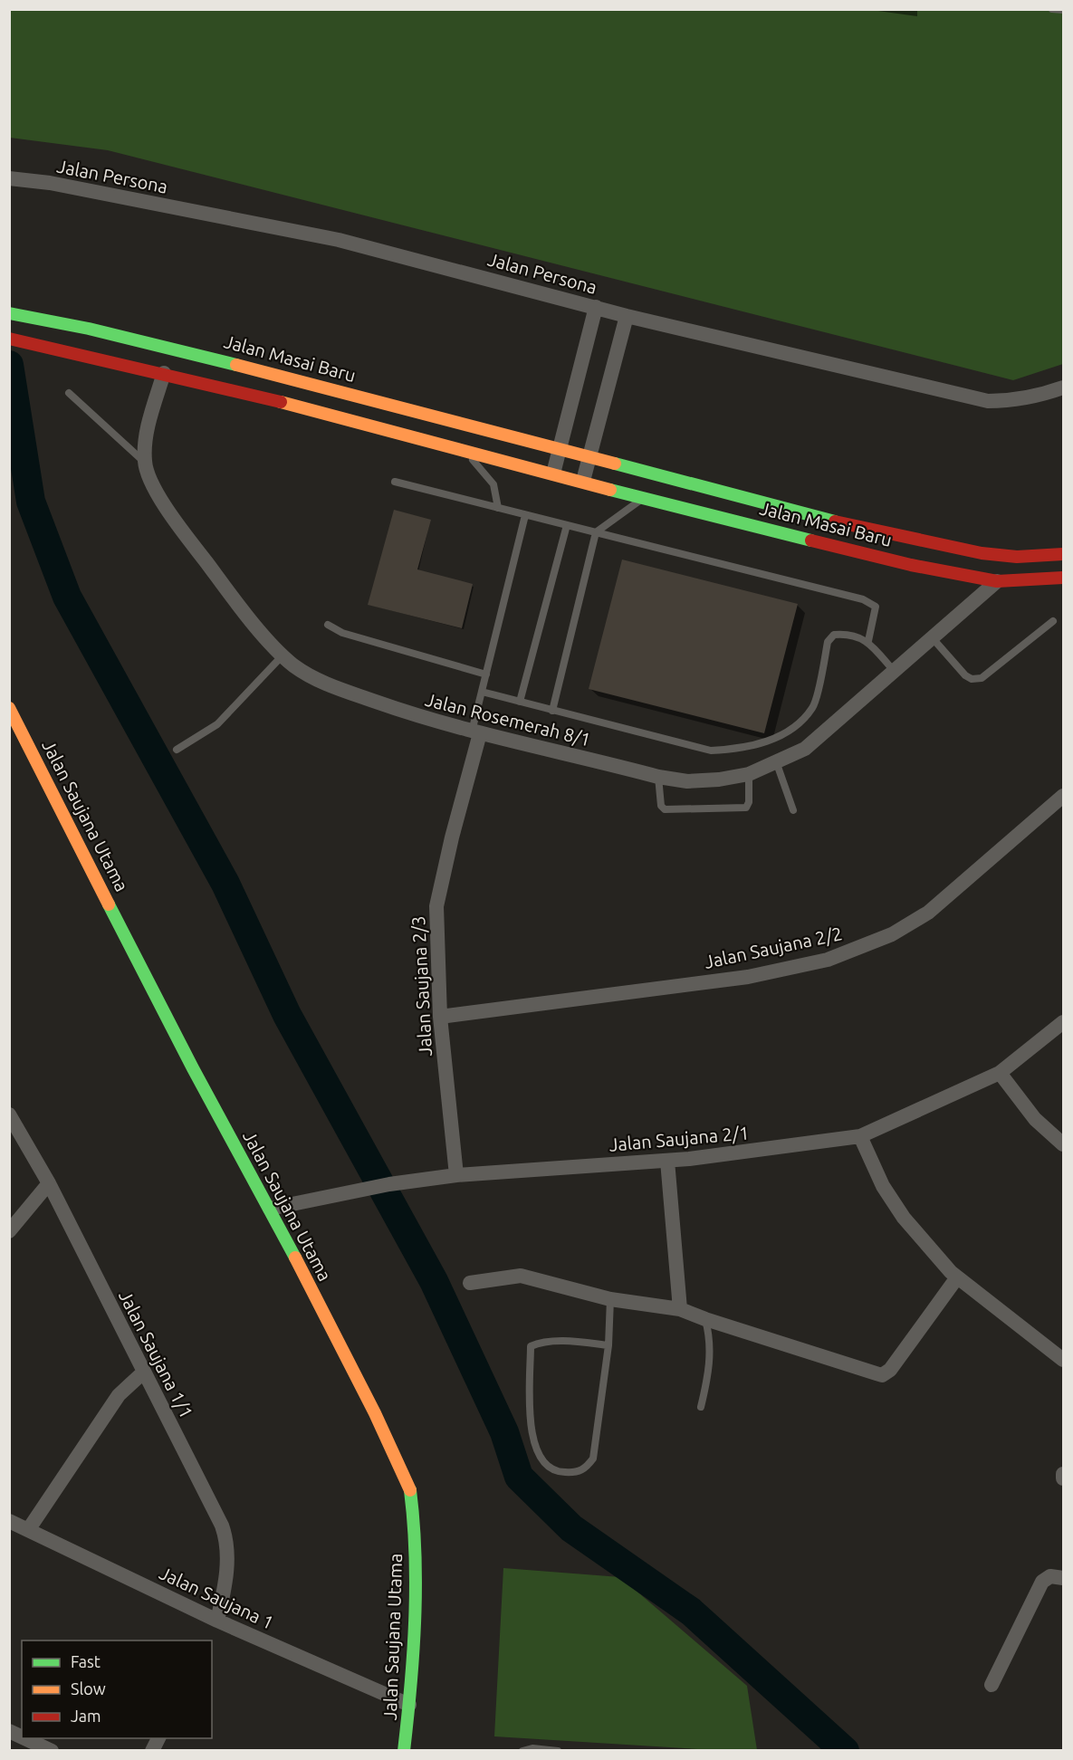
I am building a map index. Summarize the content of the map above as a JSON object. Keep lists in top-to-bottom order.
{
  "streets": {
    "main road": ["Jalan Masai Baru", "Jalan Saujana Utama"],
    "street": [
      "Jalan Persona",
      "Jalan Rosemerah 8/1",
      "Jalan Saujana 2/2",
      "Jalan Saujana 2/3",
      "Jalan Saujana 2/1",
      "Jalan Saujana 1/1",
      "Jalan Saujana 1"
    ]
  },
  "crossings": [
    ["Jalan Masai Baru", "Jalan Rosemerah 8/1"],
    ["Jalan Rosemerah 8/1", "Jalan Saujana 2/3"],
    ["Jalan Saujana Utama", "Jalan Saujana 2/1"],
    ["Jalan Saujana Utama", "Jalan Saujana 1"],
    ["Jalan Saujana 2/2", "Jalan Saujana 2/3"],
    ["Jalan Saujana 2/3", "Jalan Saujana 2/1"],
    ["Jalan Saujana 1/1", "Jalan Saujana 1"]
  ],
  "legend": ["Fast", "Slow", "Jam"]
}
